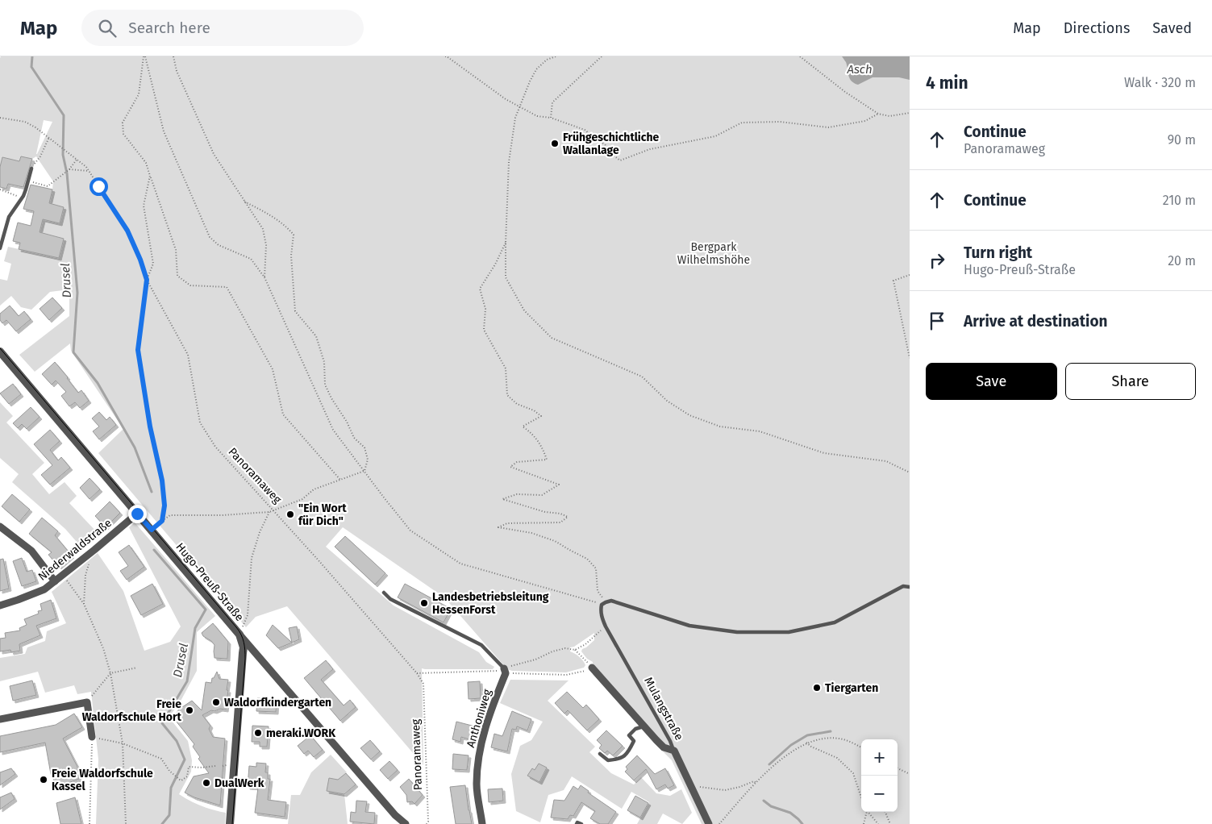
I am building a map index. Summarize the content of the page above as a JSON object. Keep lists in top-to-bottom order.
{
  "streets": {
    "street": [
      "Niederwaldstraße",
      "Hugo-Preuß-Straße",
      "Mulangstraße",
      "Anthoniweg"
    ],
    "path": ["Panoramaweg"]
  },
  "crossings": [
    ["Niederwaldstraße", "Hugo-Preuß-Straße"]
  ],
  "water": ["Asch", "Drusel"],
  "parks": ["Bergpark Wilhelmshöhe"],
  "places": [
    "Frühgeschichtliche Wallanlage",
    "\"Ein Wort für Dich\"",
    "Landesbetriebsleitung HessenForst",
    "Tiergarten",
    "Waldorfkindergarten",
    "Freie Waldorfschule Hort",
    "meraki.WORK",
    "Freie Waldorfschule Kassel",
    "DualWerk"
  ],
  "page": {
    "header": "Map",
    "search": "Search here",
    "nav": ["Map", "Directions", "Saved"],
    "heading": ["4 min", "Walk · 320 m"],
    "list": [
      ["Continue", "Panoramaweg", "90 m"],
      ["Continue", "210 m"],
      ["Turn right", "Hugo-Preuß-Straße", "20 m"],
      "Arrive at destination"
    ],
    "buttons": ["Save", "Share"],
    "map_buttons": ["+", "−"]
  }
}
